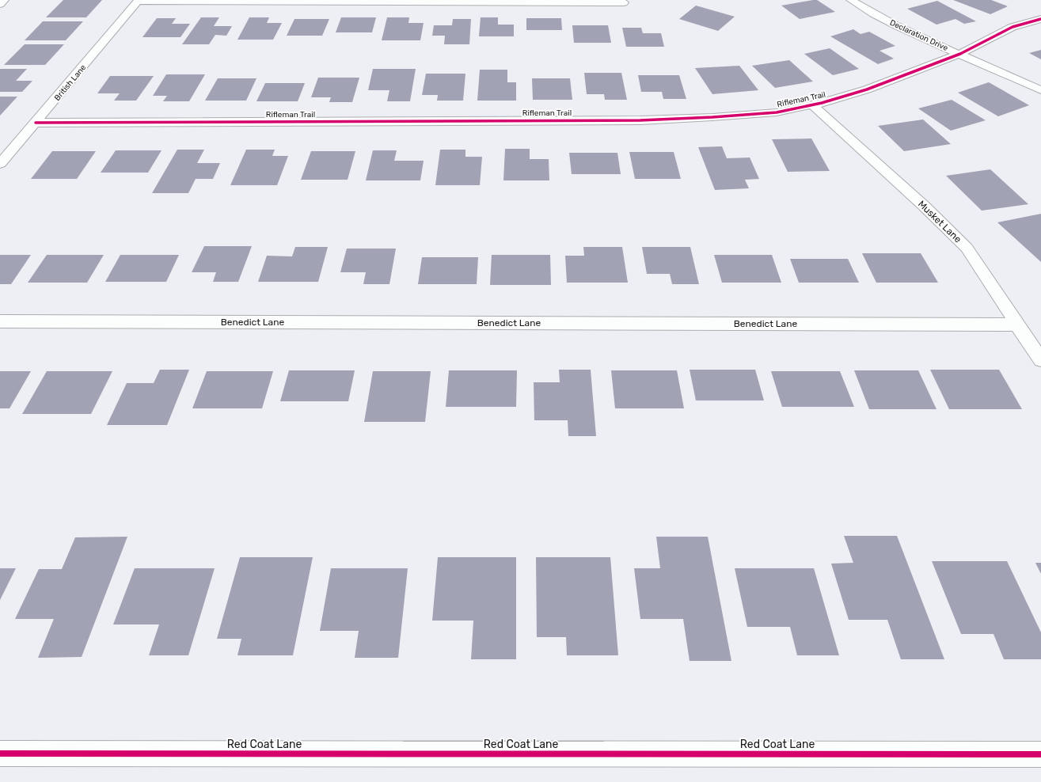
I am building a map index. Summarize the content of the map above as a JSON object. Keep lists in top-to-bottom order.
{
  "streets": {
    "street": [
      "Declaration Drive",
      "British Lane",
      "Rifleman Trail",
      "Musket Lane",
      "Benedict Lane",
      "Red Coat Lane"
    ]
  },
  "crossings": [
    ["Declaration Drive", "Rifleman Trail"],
    ["British Lane", "Rifleman Trail"],
    ["Rifleman Trail", "Musket Lane"],
    ["Musket Lane", "Benedict Lane"]
  ]
}
